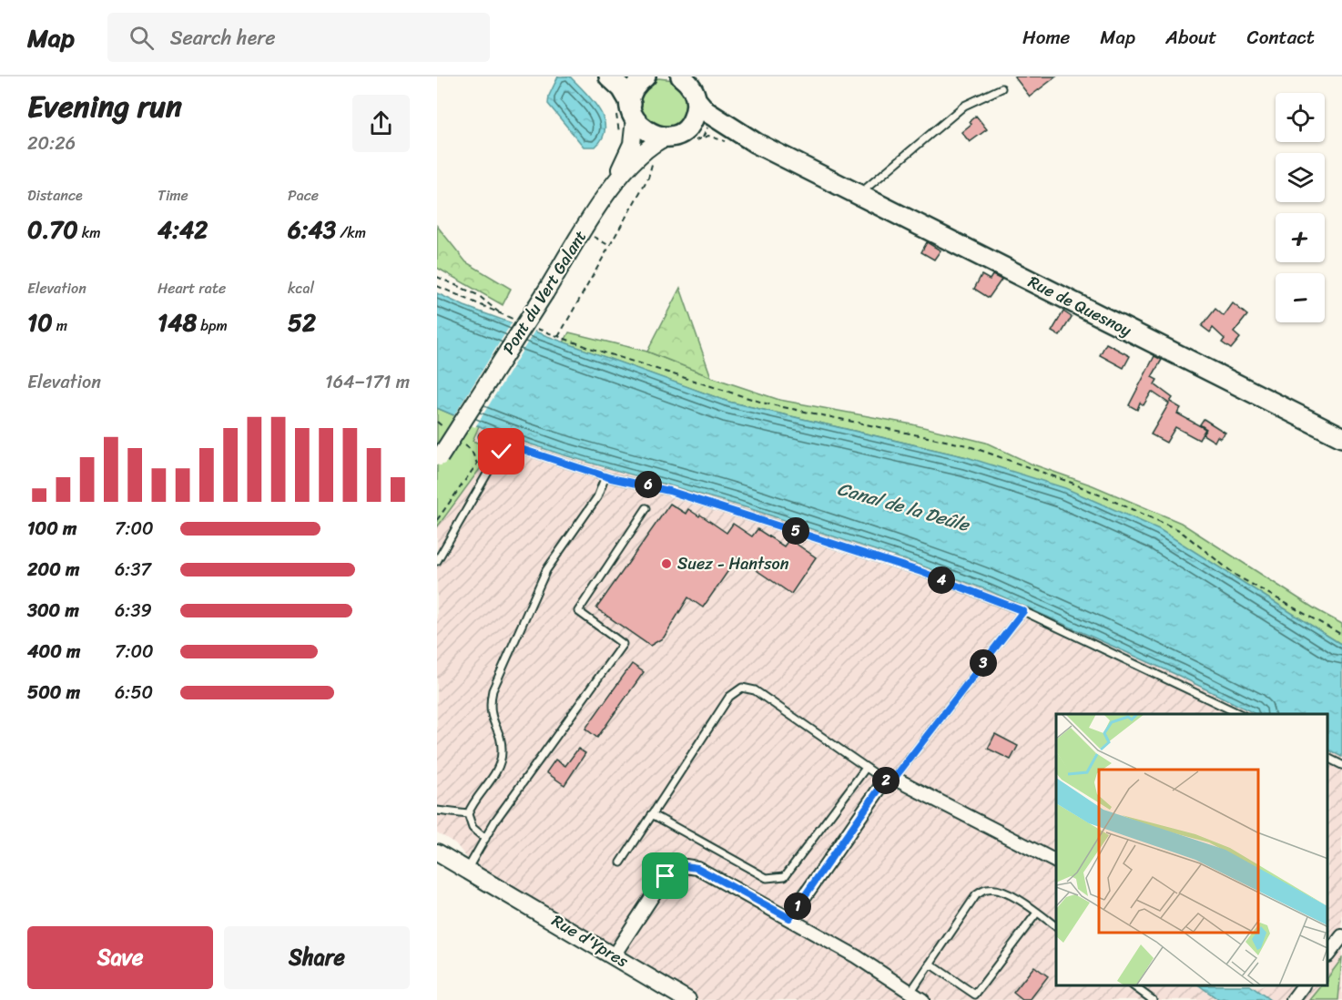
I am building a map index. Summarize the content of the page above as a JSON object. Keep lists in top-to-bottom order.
{
  "streets": {
    "main road": ["Pont du Vert Galant", "Rue de Quesnoy", "Rue d'Ypres"]
  },
  "water": ["Canal de la Deûle"],
  "places": ["Suez - Hantson"],
  "page": {
    "header": "Map",
    "search": "Search here",
    "nav": [
      "Home",
      "Map",
      "About",
      "Contact"
    ],
    "heading": ["Evening run", "20:26"],
    "map_buttons": ["+", "−"],
    "stats": [
      ["Distance", "0.70 km"],
      ["Time", "4:42"],
      ["Pace", "6:43 /km"],
      ["Elevation", "10 m"],
      ["Heart rate", "148 bpm"],
      ["kcal", "52"]
    ],
    "chart": ["Elevation", "164–171 m"],
    "pins": [
      "6",
      "5",
      "4",
      "3",
      "2",
      "1"
    ],
    "list": [
      {
        "name": "100 m",
        "note": "7:00"
      },
      {
        "name": "200 m",
        "note": "6:37"
      },
      {
        "name": "300 m",
        "note": "6:39"
      },
      {
        "name": "400 m",
        "note": "7:00"
      },
      {
        "name": "500 m",
        "note": "6:50"
      }
    ],
    "buttons": ["Save", "Share"]
  }
}
